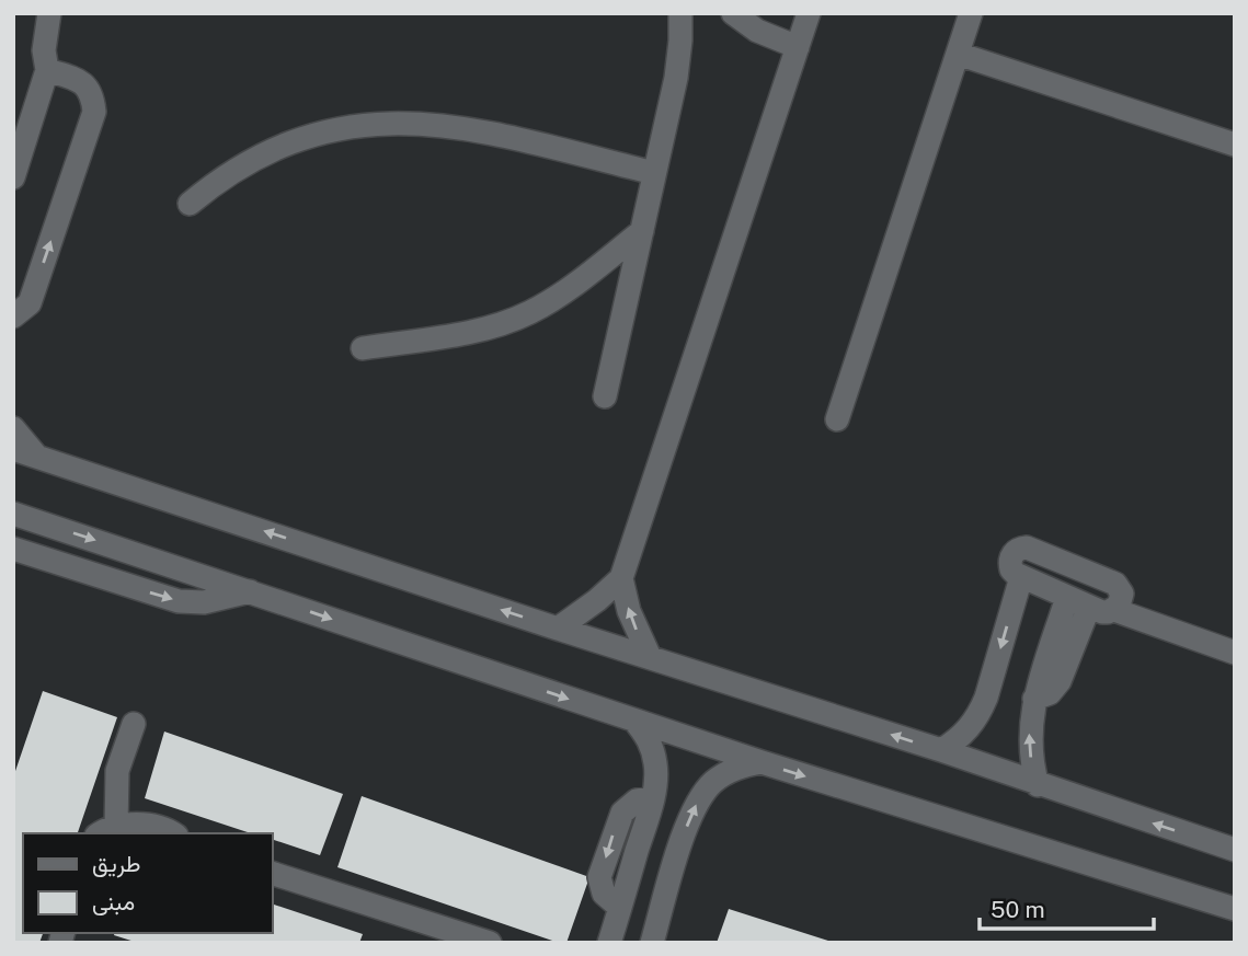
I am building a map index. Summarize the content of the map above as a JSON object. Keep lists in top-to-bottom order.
{
  "legend": ["طريق", "مبنى"],
  "scale_bar": "50 m"
}
